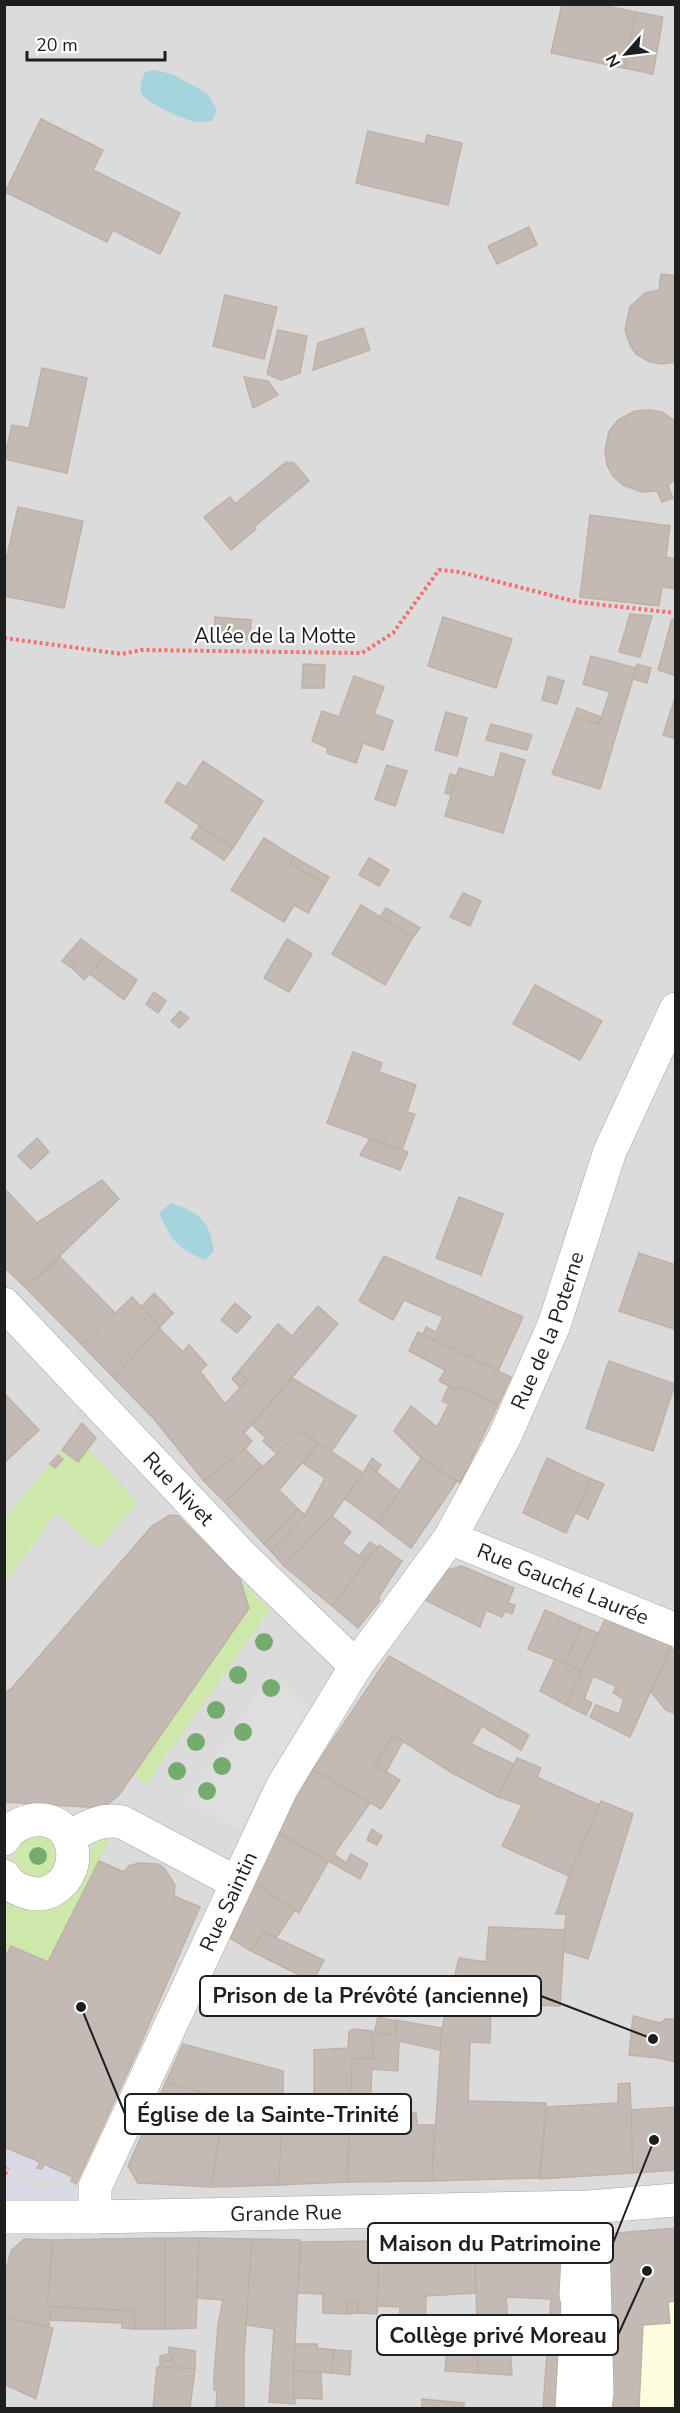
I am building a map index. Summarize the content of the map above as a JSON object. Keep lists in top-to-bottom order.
{
  "streets": {
    "street": [
      "Rue de la Poterne",
      "Rue Nivet",
      "Rue Gauché Laurée",
      "Rue Saintin",
      "Grande Rue"
    ],
    "path": ["Allée de la Motte"]
  },
  "crossings": [
    ["Rue de la Poterne", "Rue Gauché Laurée"],
    ["Rue de la Poterne", "Rue Saintin"],
    ["Rue Nivet", "Rue Saintin"],
    ["Rue Saintin", "Grande Rue"]
  ],
  "places": [
    "Église de la Sainte-Trinité",
    "Prison de la Prévôté (ancienne)",
    "Maison du Patrimoine",
    "Collège privé Moreau"
  ],
  "scale_bar": "20 m",
  "north": "bottom left"
}
